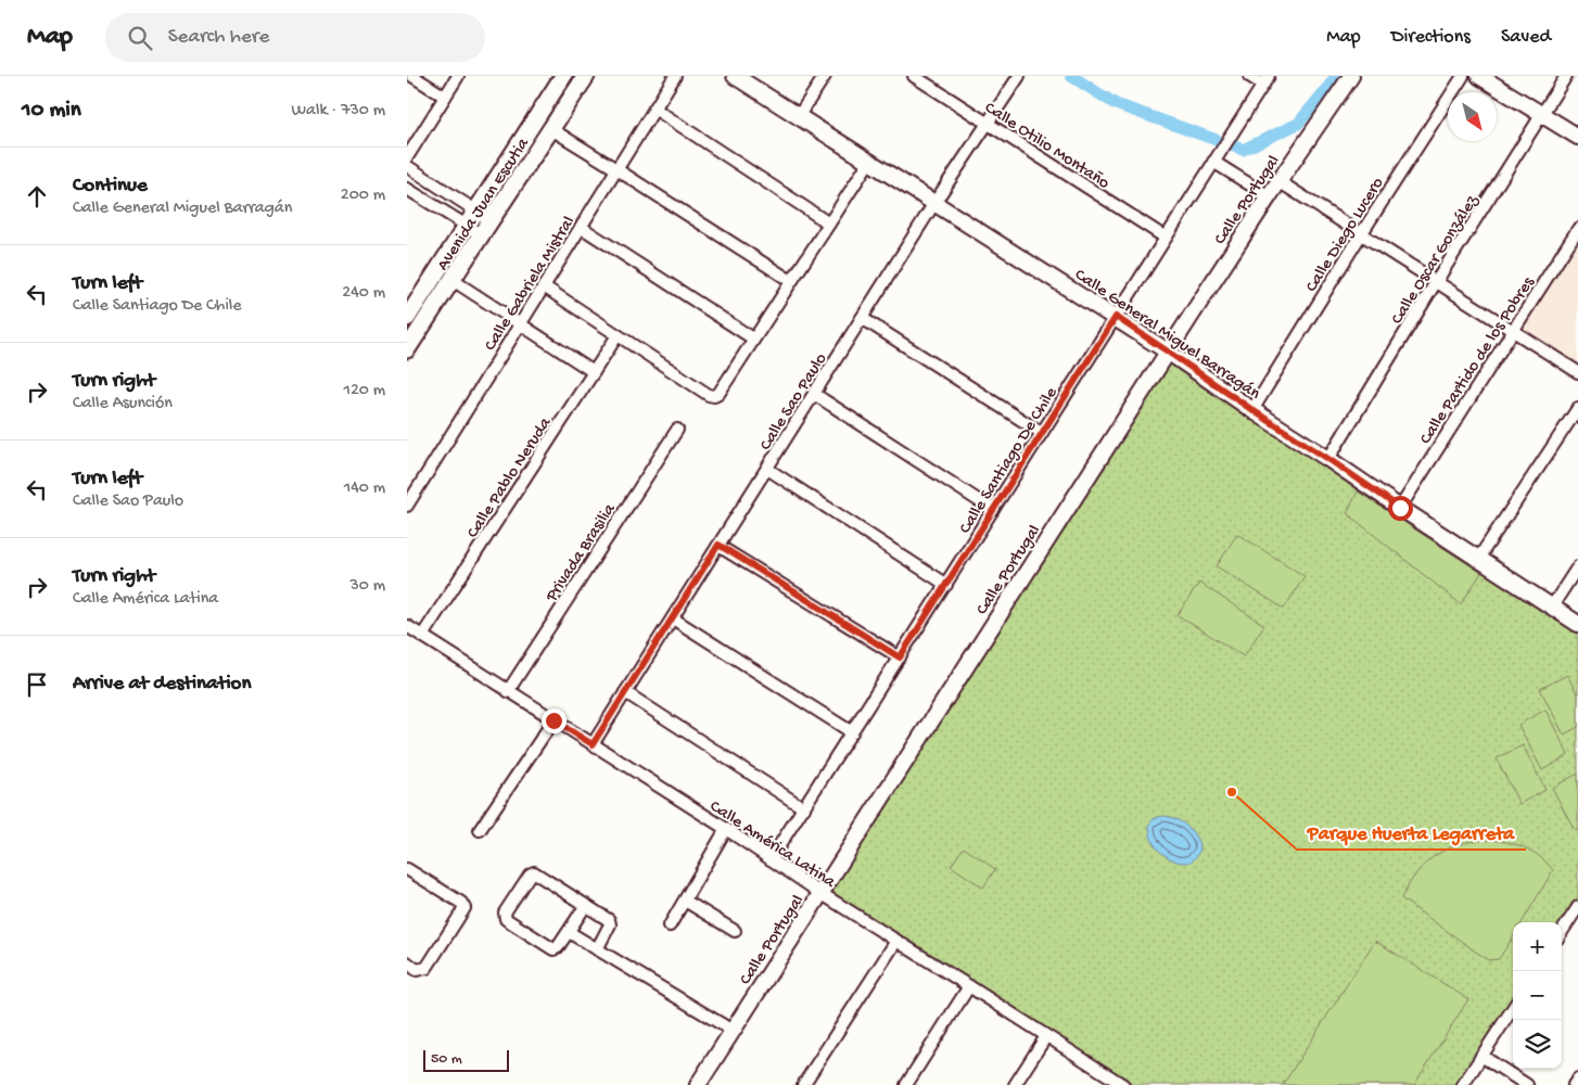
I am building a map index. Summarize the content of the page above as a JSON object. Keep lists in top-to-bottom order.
{
  "streets": {
    "main road": ["Calle Portugal", "Avenida Juan Escutia", "Calle General Miguel Barragán"],
    "street": [
      "Calle Otilio Montaño",
      "Calle Diego Lucero",
      "Calle Oscar González",
      "Calle Gabriela Mistral",
      "Calle Partido de los Pobres",
      "Calle Sao Paulo",
      "Calle Santiago De Chile",
      "Calle Pablo Neruda",
      "Privada Brasilia",
      "Calle América Latina"
    ]
  },
  "crossings": [
    ["Calle Otilio Montaño", "Calle Sao Paulo"],
    ["Calle Otilio Montaño", "Calle Santiago De Chile"],
    ["Calle Portugal", "Calle General Miguel Barragán"],
    ["Calle Portugal", "Calle América Latina"],
    ["Calle Diego Lucero", "Calle General Miguel Barragán"],
    ["Calle Oscar González", "Calle General Miguel Barragán"],
    ["Calle General Miguel Barragán", "Calle Partido de los Pobres"],
    ["Calle General Miguel Barragán", "Calle Sao Paulo"],
    ["Calle General Miguel Barragán", "Calle Santiago De Chile"],
    ["Calle Sao Paulo", "Calle América Latina"],
    ["Calle Santiago De Chile", "Calle América Latina"],
    ["Calle Pablo Neruda", "Calle América Latina"],
    ["Privada Brasilia", "Calle América Latina"]
  ],
  "places": ["Parque Huerta Legarreta"],
  "scale_bar": "50 m",
  "north": "bottom right",
  "page": {
    "header": "Map",
    "search": "Search here",
    "nav": ["Map", "Directions", "Saved"],
    "heading": ["10 min", "Walk · 730 m"],
    "list": [
      ["Continue", "Calle General Miguel Barragán", "200 m"],
      ["Turn left", "Calle Santiago De Chile", "240 m"],
      ["Turn right", "Calle Asunción", "120 m"],
      ["Turn left", "Calle Sao Paulo", "140 m"],
      ["Turn right", "Calle América Latina", "30 m"],
      "Arrive at destination"
    ],
    "map_buttons": ["+", "−"],
    "scale": "50 m"
  }
}
